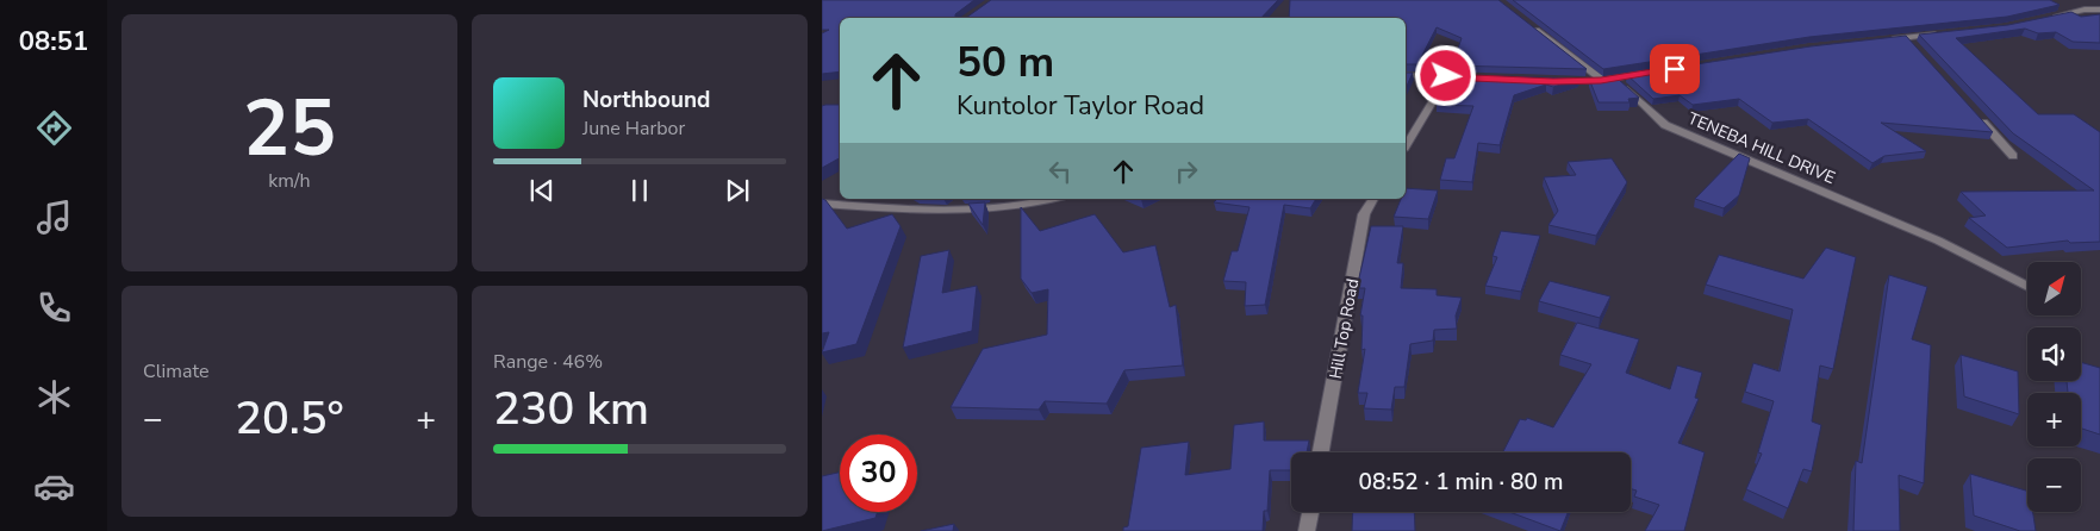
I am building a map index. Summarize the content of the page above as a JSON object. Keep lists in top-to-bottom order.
{
  "streets": {
    "street": ["TENEBA HILL DRIVE", "Hill Top Road"]
  },
  "north": "top right",
  "page": {
    "tabs": "08:51",
    "tile": [
      ["25", "km/h"],
      "Climate",
      ["Range · 46%", "230 km"]
    ],
    "turn": ["50 m", "Kuntolor Taylor Road"],
    "song": ["Northbound", "June Harbor"],
    "map_buttons": ["+", "−"],
    "heat": ["−", "20.5°", "+"],
    "limit": "30",
    "trip": "08:52 · 1 min · 80 m"
  }
}
